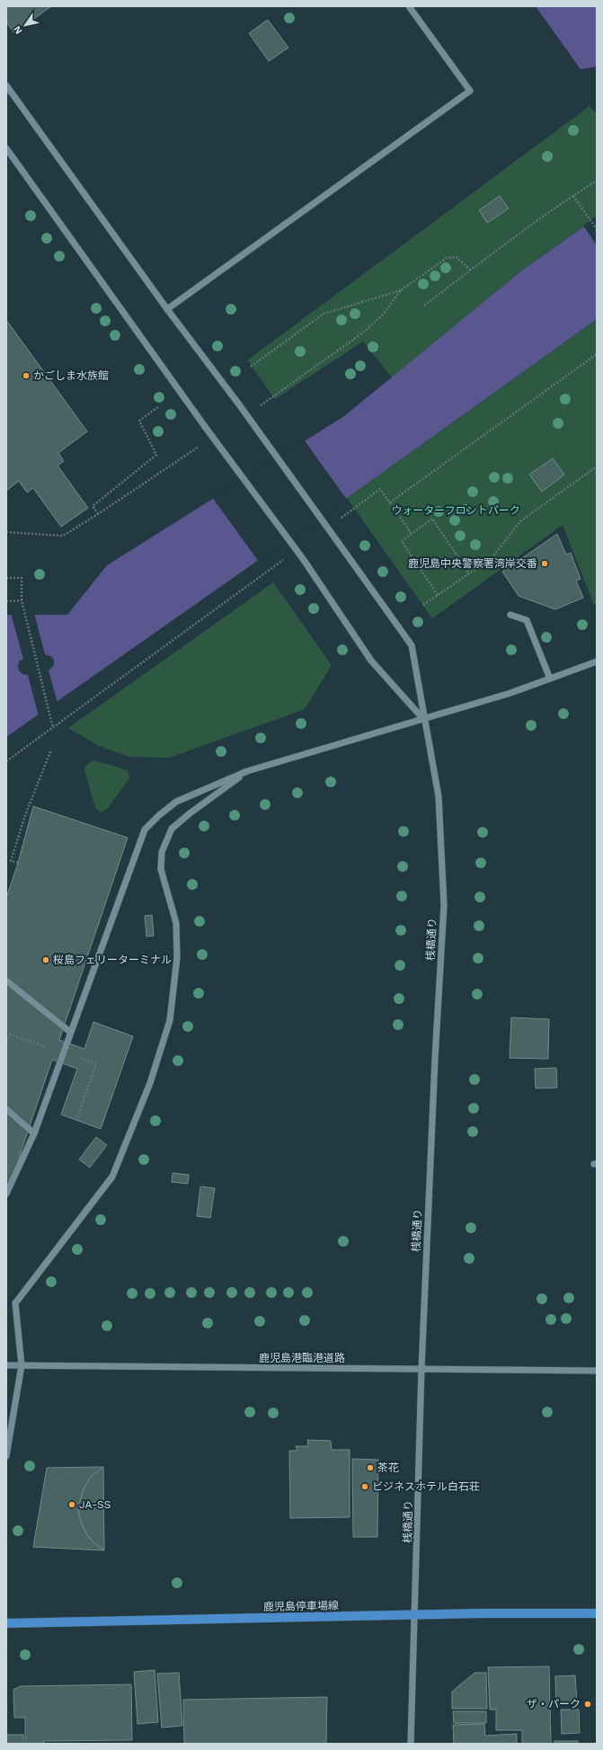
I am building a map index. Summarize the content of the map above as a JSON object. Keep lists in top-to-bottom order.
{
  "streets": {
    "main road": ["鹿児島停車場線"],
    "street": ["桟橋通り", "鹿児島港臨港道路"]
  },
  "crossings": [
    ["桟橋通り", "鹿児島港臨港道路"],
    ["桟橋通り", "鹿児島停車場線"]
  ],
  "parks": ["ウォーターフロントパーク"],
  "places": [
    "かごしま水族館",
    "鹿児島中央警察署湾岸交番",
    "桜島フェリーターミナル",
    "茶花",
    "ビジネスホテル白石荘",
    "JA-SS",
    "ザ・パーク"
  ],
  "north": "bottom left"
}
